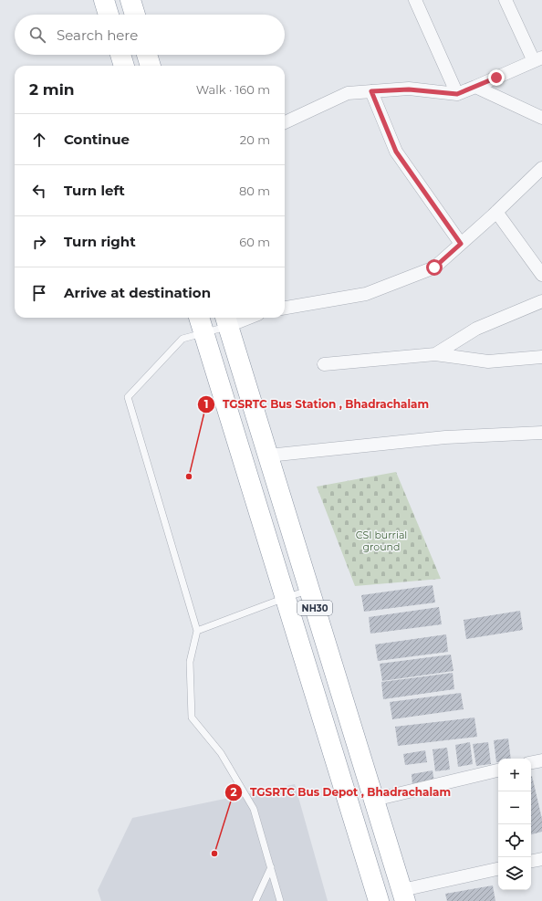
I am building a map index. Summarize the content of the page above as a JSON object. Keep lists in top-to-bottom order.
{
  "streets": {
    "highway": ["NH30"]
  },
  "parks": ["CSI burrial ground"],
  "places": ["TGSRTC Bus Station , Bhadrachalam", "TGSRTC Bus Depot , Bhadrachalam"],
  "page": {
    "search": "Search here",
    "heading": ["2 min", "Walk · 160 m"],
    "list": [
      ["Continue", "20 m"],
      ["Turn left", "80 m"],
      ["Turn right", "60 m"],
      "Arrive at destination"
    ],
    "map_buttons": ["+", "−"]
  }
}
